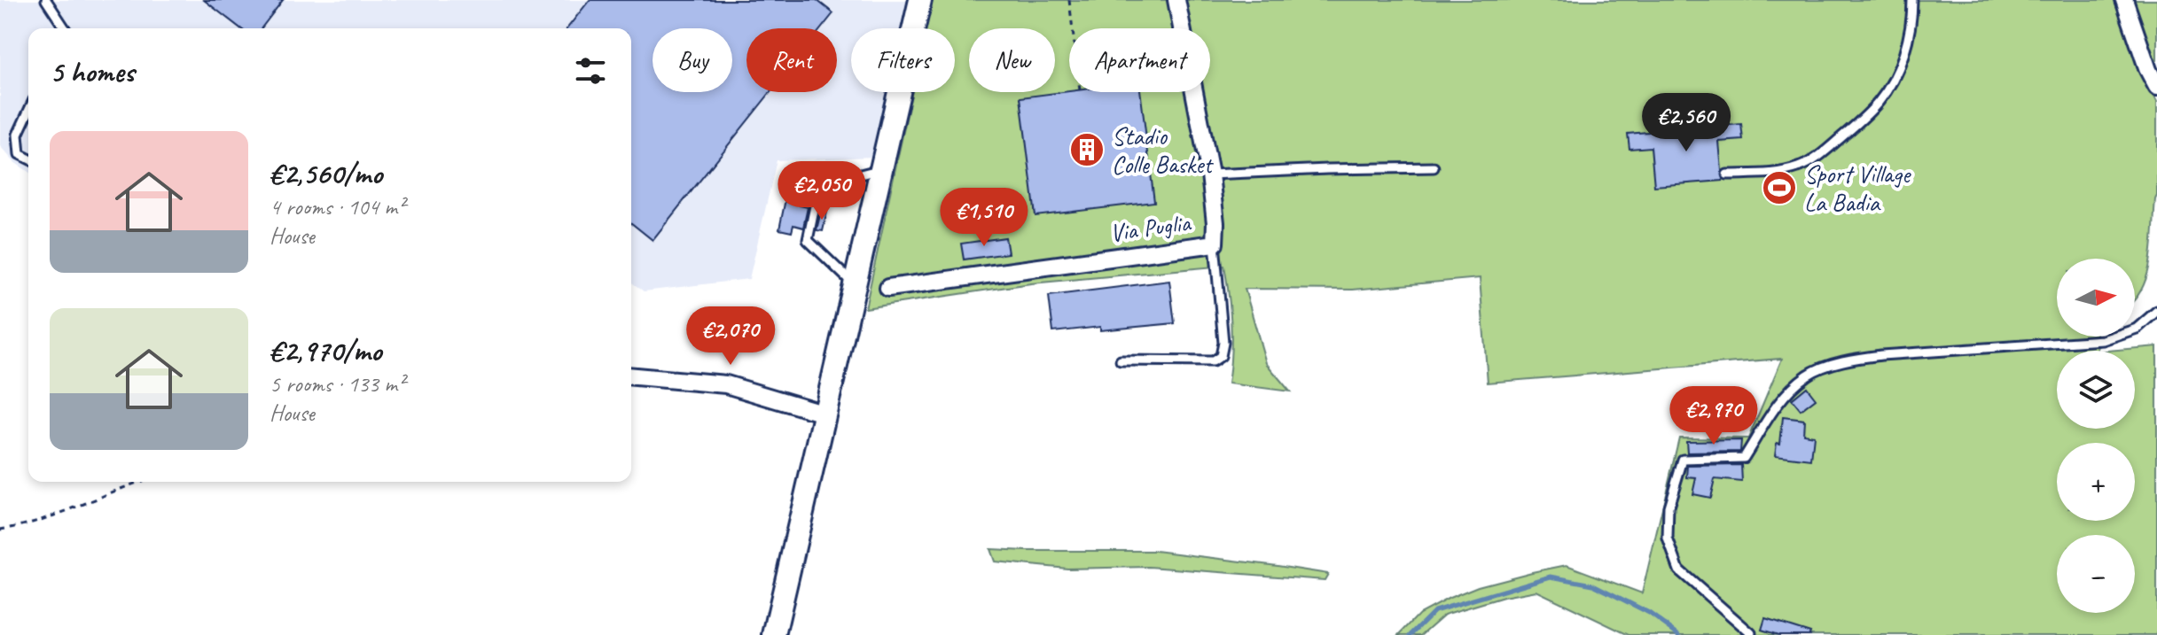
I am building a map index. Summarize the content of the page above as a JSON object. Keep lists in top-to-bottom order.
{
  "streets": {
    "street": ["Via Puglia"]
  },
  "places": {
    "building": ["Stadio Colle Basket"],
    "sports": ["Sport Village La Badia"]
  },
  "north": "right",
  "page": {
    "chip": [
      "Buy",
      "Rent",
      "Filters",
      "New",
      "Apartment"
    ],
    "heading": "5 homes",
    "price": [
      "€2,560",
      "€2,050",
      "€1,510",
      "€2,070",
      "€2,970"
    ],
    "list": [
      {
        "name": "€2,560/mo",
        "note": "4 rooms · 104 m² · House"
      },
      {
        "name": "€2,970/mo",
        "note": "5 rooms · 133 m² · House"
      }
    ],
    "map_buttons": ["+", "−"]
  }
}
